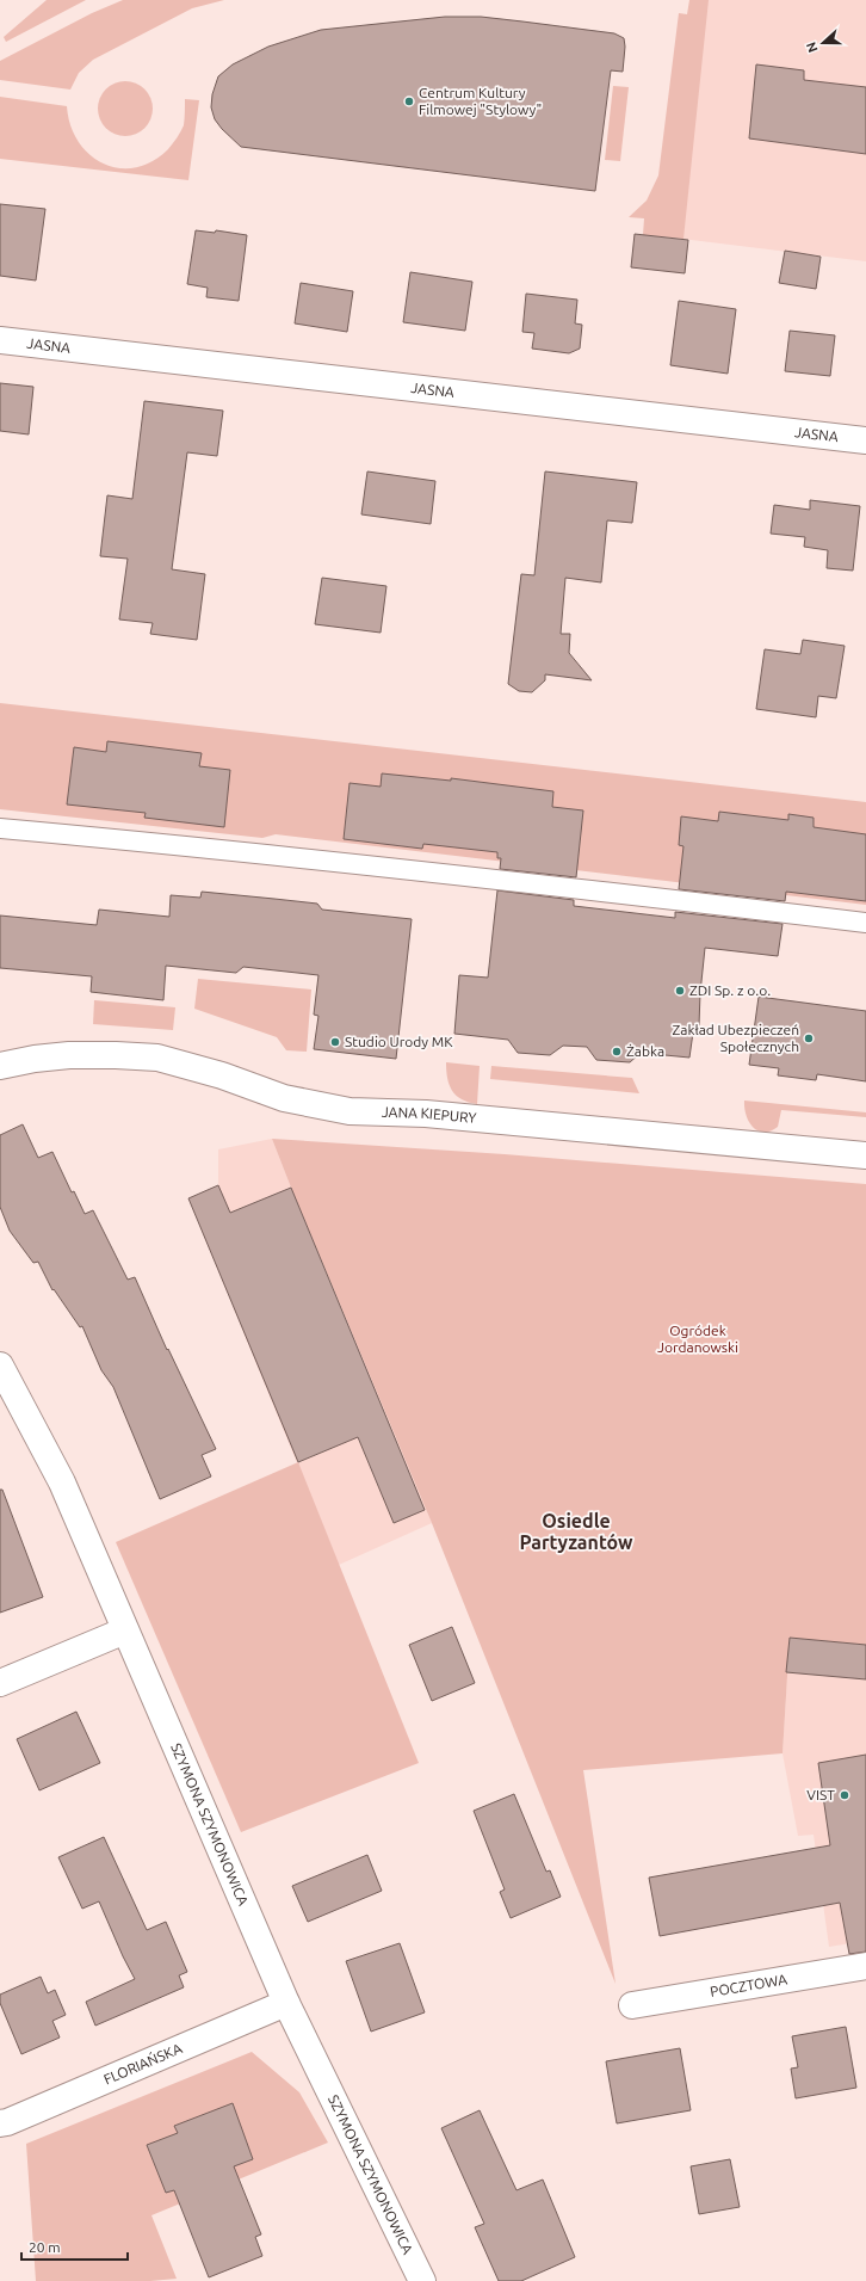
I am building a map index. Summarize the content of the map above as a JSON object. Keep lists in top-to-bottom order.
{
  "streets": {
    "street": [
      "JASNA",
      "JANA KIEPURY",
      "SZYMONA SZYMONOWICA",
      "POCZTOWA",
      "FLORIAŃSKA"
    ]
  },
  "crossings": [
    ["SZYMONA SZYMONOWICA", "FLORIAŃSKA"]
  ],
  "districts": ["Osiedle Partyzantów"],
  "parks": ["Ogródek Jordanowski"],
  "places": [
    "Centrum Kultury Filmowej \"Stylowy\"",
    "ZDI Sp. z o.o.",
    "Zakład Ubezpieczeń Społecznych",
    "Studio Urody MK",
    "Żabka",
    "VIST"
  ],
  "scale_bar": "20 m",
  "north": "left"
}
